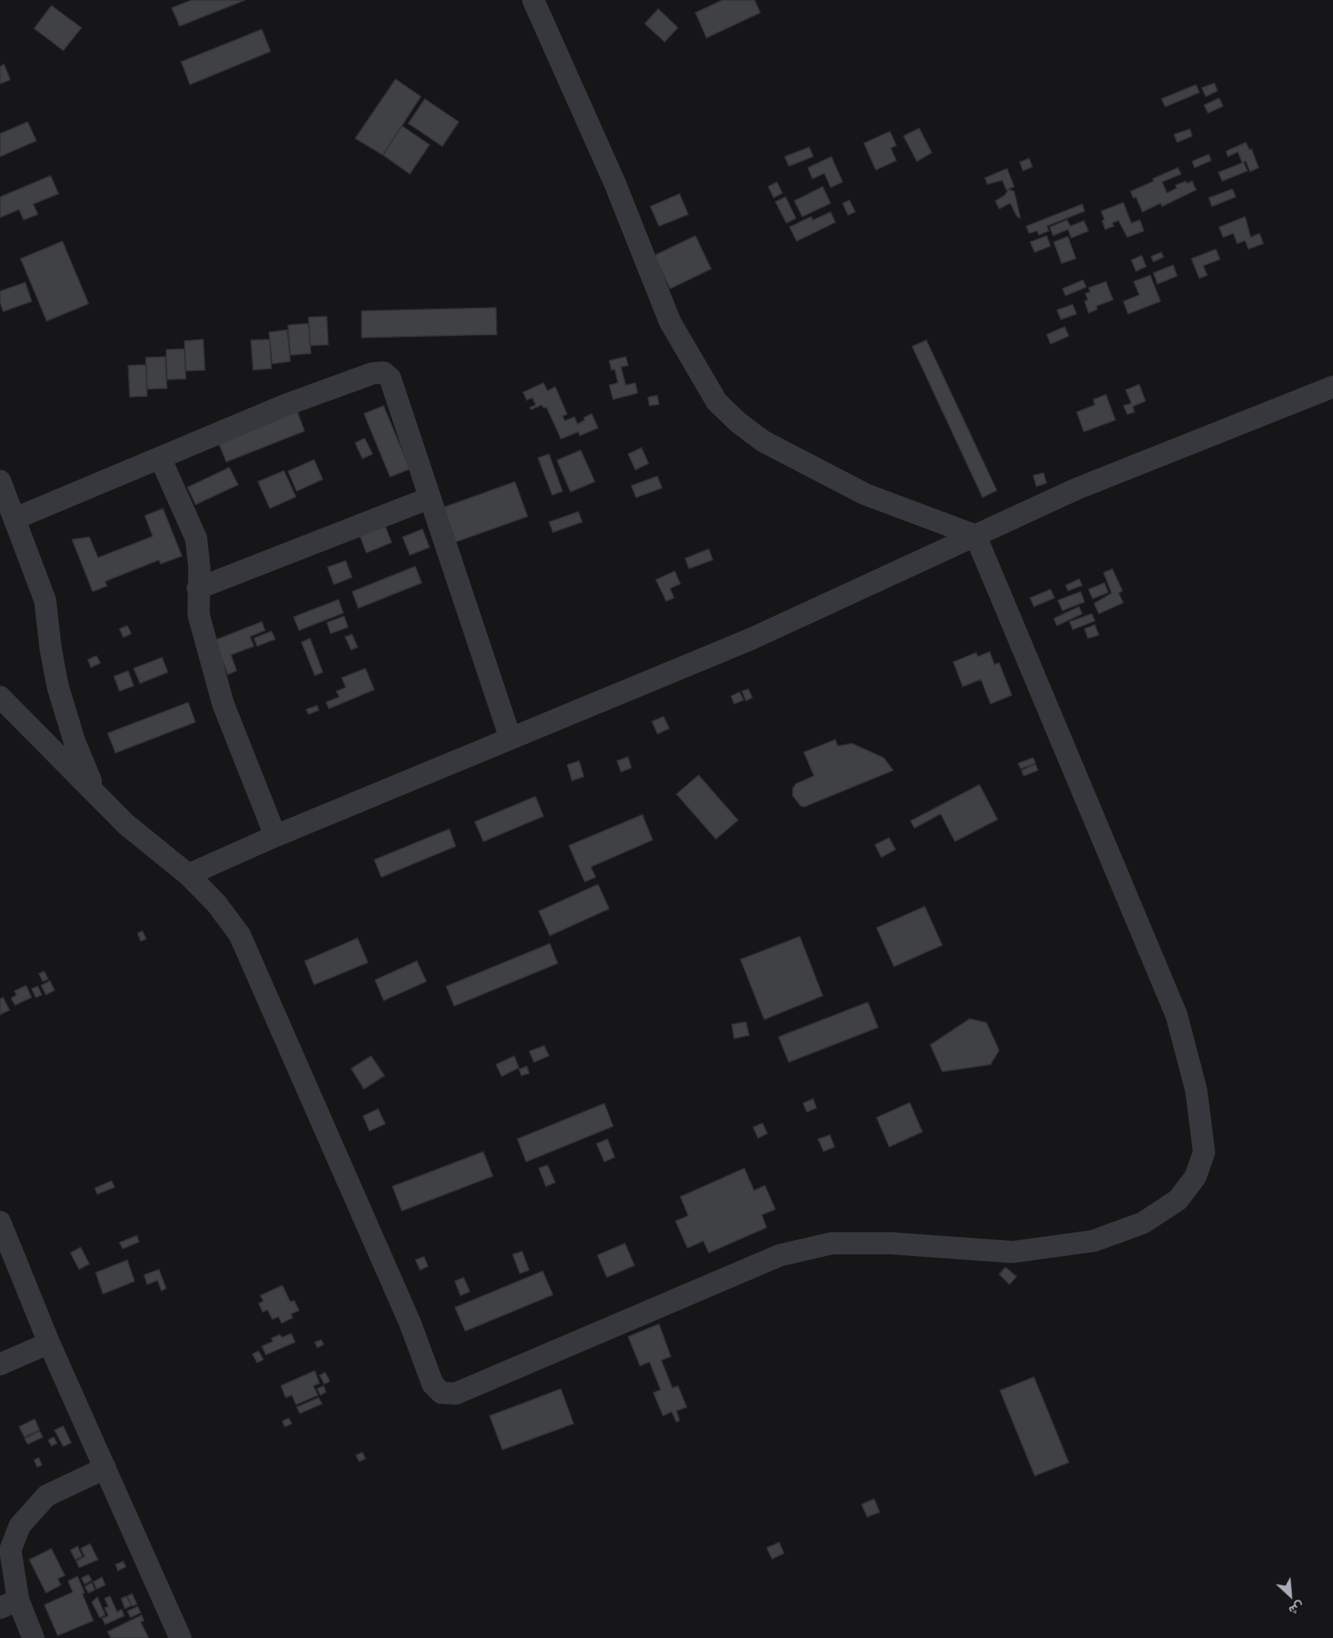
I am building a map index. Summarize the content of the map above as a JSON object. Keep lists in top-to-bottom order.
{
  "north": "bottom right"
}
